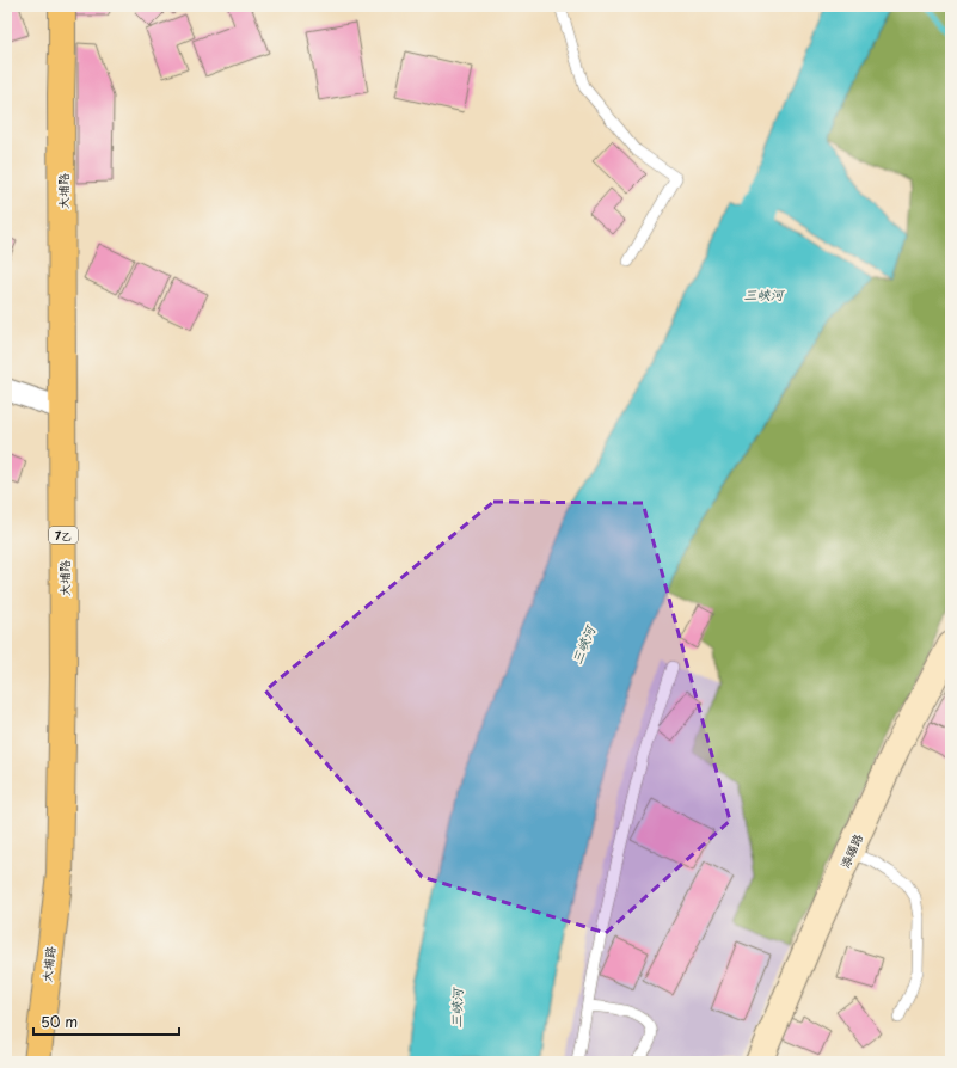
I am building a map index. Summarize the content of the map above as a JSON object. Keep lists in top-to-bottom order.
{
  "streets": {
    "main road": ["大埔路", "7乙"],
    "street": ["添福路"]
  },
  "water": ["三峽河"],
  "scale_bar": "50 m"
}
